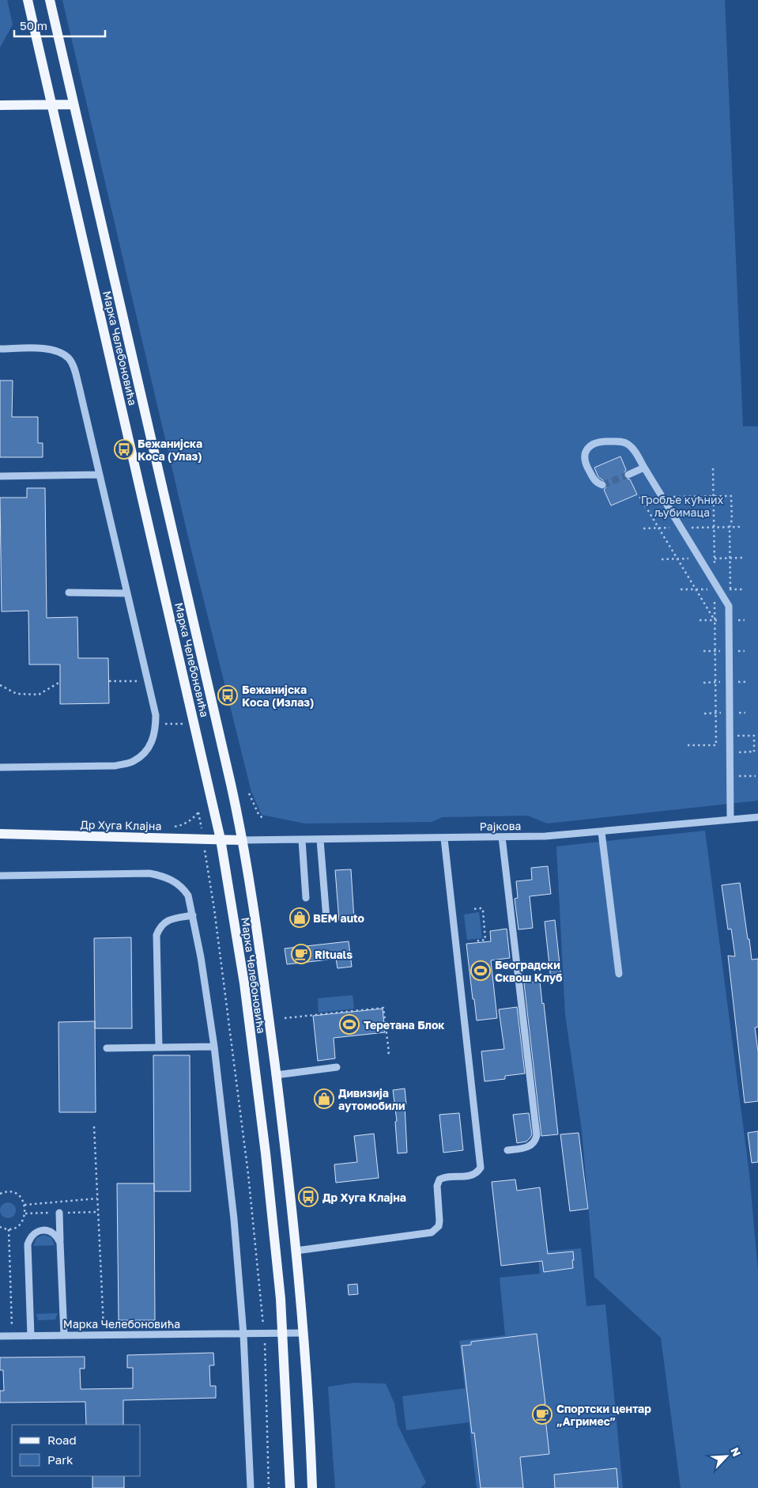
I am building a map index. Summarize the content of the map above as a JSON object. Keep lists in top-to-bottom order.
{
  "streets": {
    "main road": ["Марка Челебоновића", "Др Хуга Клајна"],
    "street": ["Рајкова"]
  },
  "crossings": [
    ["Марка Челебоновића", "Др Хуга Клајна"],
    ["Марка Челебоновића", "Рајкова"],
    ["Др Хуга Клајна", "Рајкова"]
  ],
  "parks": ["Гробље кућних љубимаца"],
  "places": {
    "bus stop": ["Бежанијска Коса (Улаз)", "Бежанијска Коса (Излаз)", "Др Хуга Клајна"],
    "shop": ["BEM auto", "Дивизија аутомобили"],
    "cafe": ["Rituals", "Спортски центар „Агримес”"],
    "sports": ["Београдски Сквош Клуб", "Теретана Блок"]
  },
  "legend": ["Road", "Park"],
  "scale_bar": "50 m",
  "north": "top right"
}
